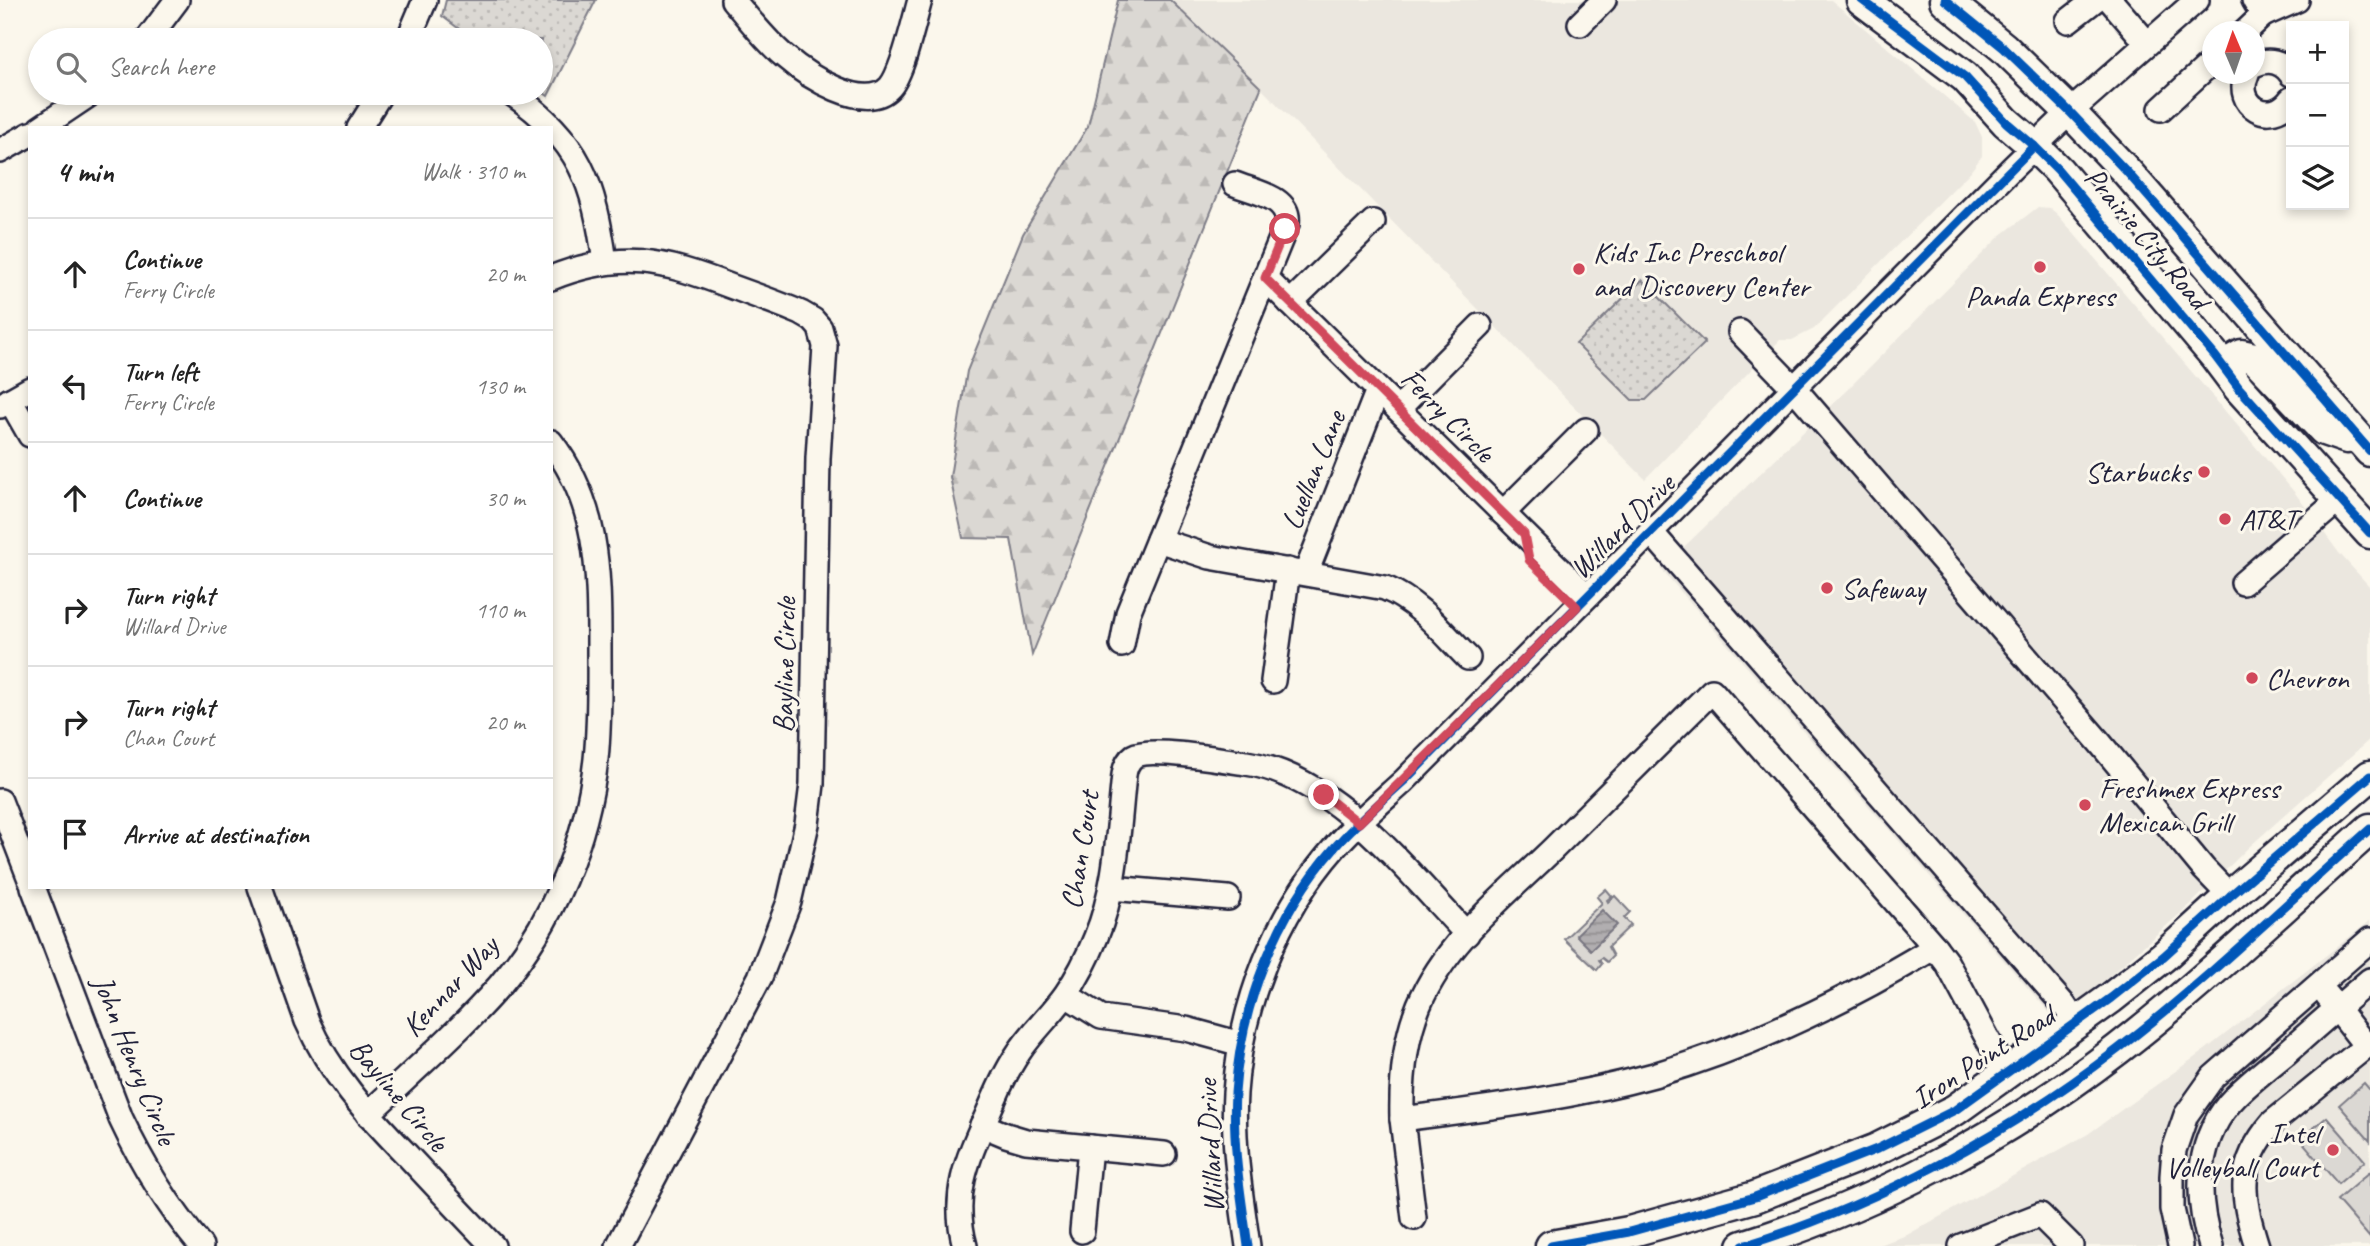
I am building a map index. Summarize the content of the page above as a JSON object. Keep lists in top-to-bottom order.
{
  "streets": {
    "main road": ["Prairie City Road", "Iron Point Road"],
    "street": [
      "Ferry Circle",
      "Luellan Lane",
      "Willard Drive",
      "Bayline Circle",
      "Chan Court",
      "Kennar Way",
      "John Henry Circle"
    ]
  },
  "crossings": [
    ["Prairie City Road", "Willard Drive"],
    ["Ferry Circle", "Luellan Lane"],
    ["Ferry Circle", "Willard Drive"],
    ["Willard Drive", "Chan Court"],
    ["Bayline Circle", "Kennar Way"]
  ],
  "places": [
    "Panda Express",
    "Kids Inc Preschool and Discovery Center",
    "Starbucks",
    "AT&T",
    "Safeway",
    "Chevron",
    "Freshmex Express Mexican Grill",
    "Intel Volleyball Court"
  ],
  "north": "top",
  "page": {
    "map_buttons": ["+", "−"],
    "search": "Search here",
    "heading": ["4 min", "Walk · 310 m"],
    "list": [
      ["Continue", "Ferry Circle", "20 m"],
      ["Turn left", "Ferry Circle", "130 m"],
      ["Continue", "30 m"],
      ["Turn right", "Willard Drive", "110 m"],
      ["Turn right", "Chan Court", "20 m"],
      "Arrive at destination"
    ]
  }
}
